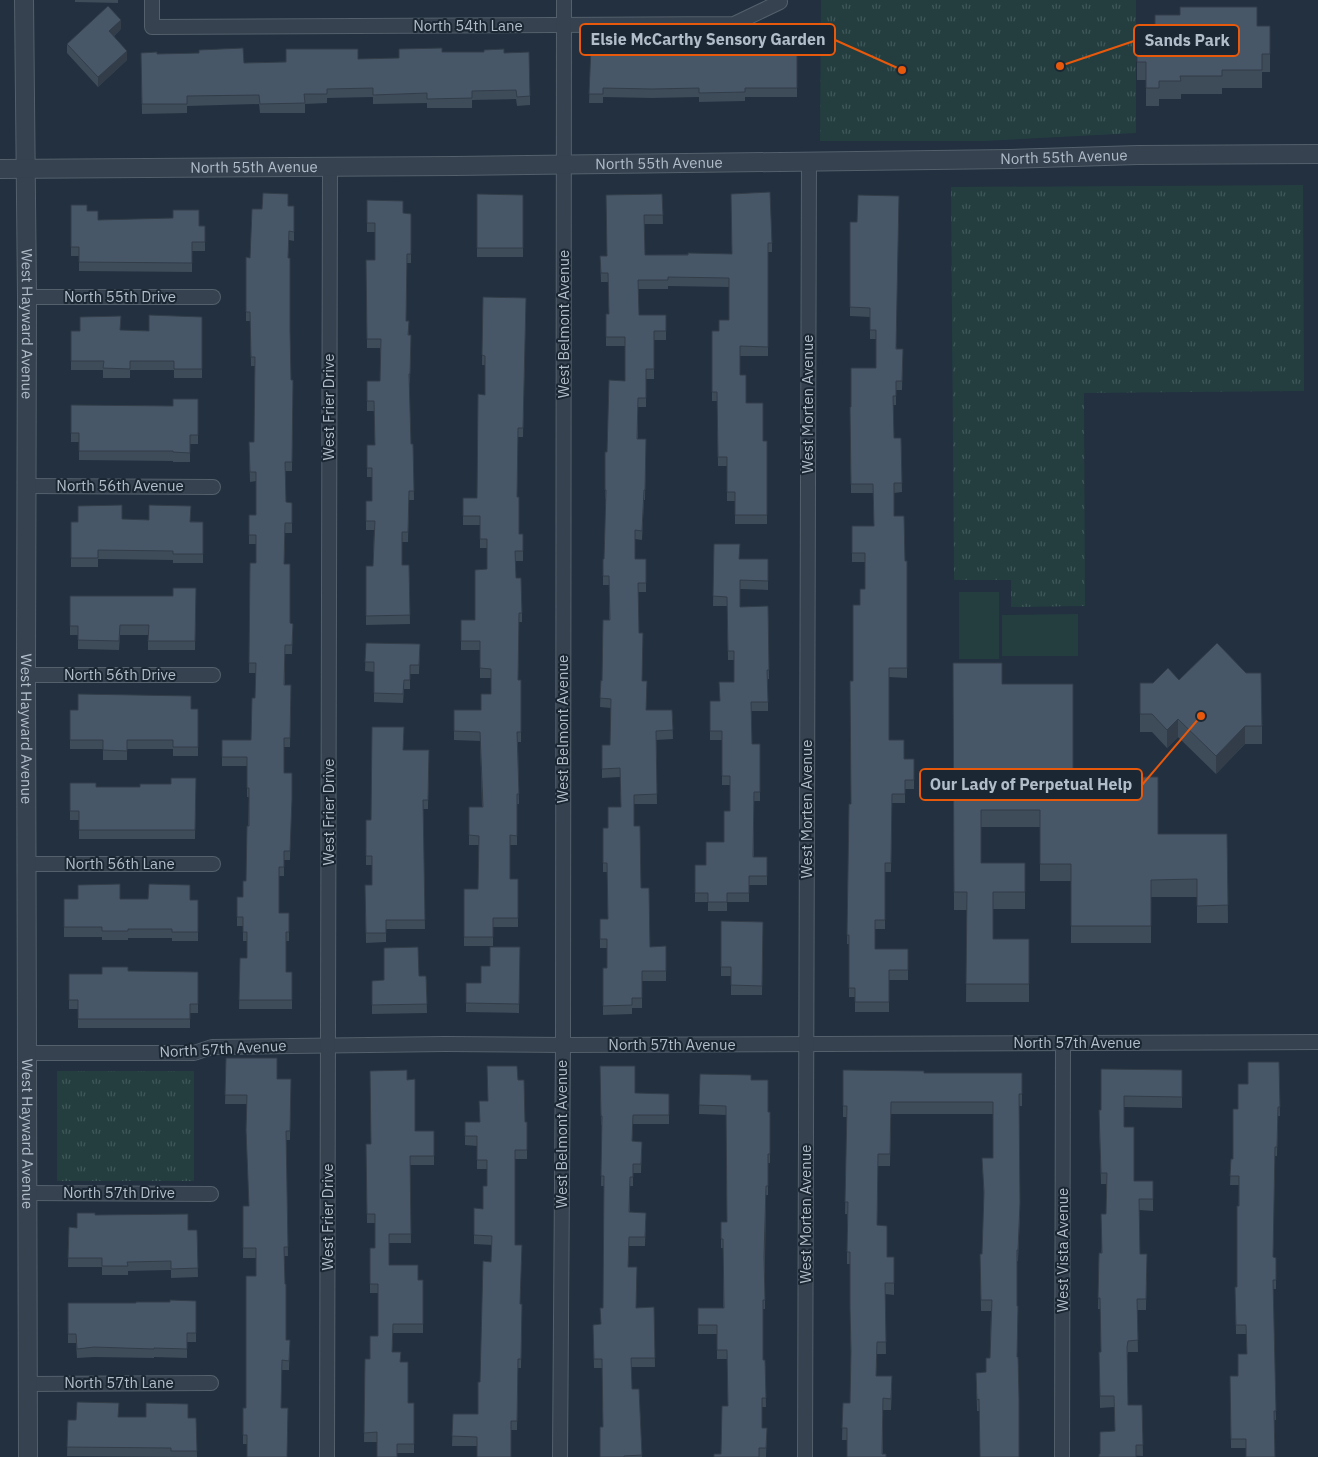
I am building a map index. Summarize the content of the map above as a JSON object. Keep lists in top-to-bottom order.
{
  "streets": {
    "street": [
      "North 54th Lane",
      "North 55th Avenue",
      "North 55th Drive",
      "West Hayward Avenue",
      "West Belmont Avenue",
      "West Morten Avenue",
      "West Frier Drive",
      "North 56th Avenue",
      "North 56th Drive",
      "North 56th Lane",
      "North 57th Avenue",
      "North 57th Drive",
      "West Vista Avenue",
      "North 57th Lane"
    ]
  },
  "crossings": [
    ["North 54th Lane", "West Belmont Avenue"],
    ["North 55th Avenue", "West Hayward Avenue"],
    ["North 55th Avenue", "West Belmont Avenue"],
    ["North 55th Avenue", "West Morten Avenue"],
    ["North 55th Avenue", "West Frier Drive"],
    ["North 55th Drive", "West Hayward Avenue"],
    ["West Hayward Avenue", "North 56th Avenue"],
    ["West Hayward Avenue", "North 56th Drive"],
    ["West Hayward Avenue", "North 56th Lane"],
    ["West Hayward Avenue", "North 57th Avenue"],
    ["West Hayward Avenue", "North 57th Drive"],
    ["West Hayward Avenue", "North 57th Lane"],
    ["West Belmont Avenue", "North 57th Avenue"],
    ["West Morten Avenue", "North 57th Avenue"],
    ["West Frier Drive", "North 57th Avenue"],
    ["North 57th Avenue", "West Vista Avenue"]
  ],
  "places": ["Sands Park", "Elsie McCarthy Sensory Garden", "Our Lady of Perpetual Help"]
}
